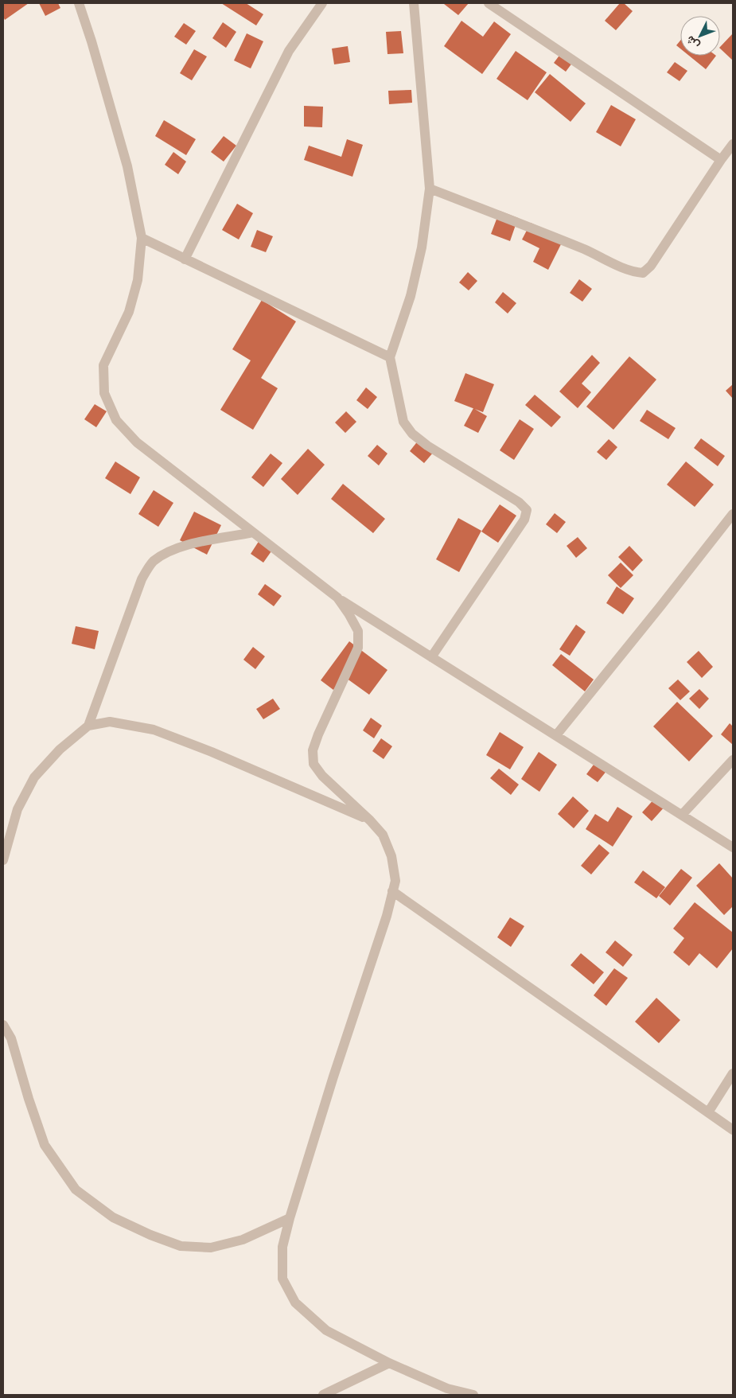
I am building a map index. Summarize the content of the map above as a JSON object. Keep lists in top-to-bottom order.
{
  "north": "bottom left"
}
